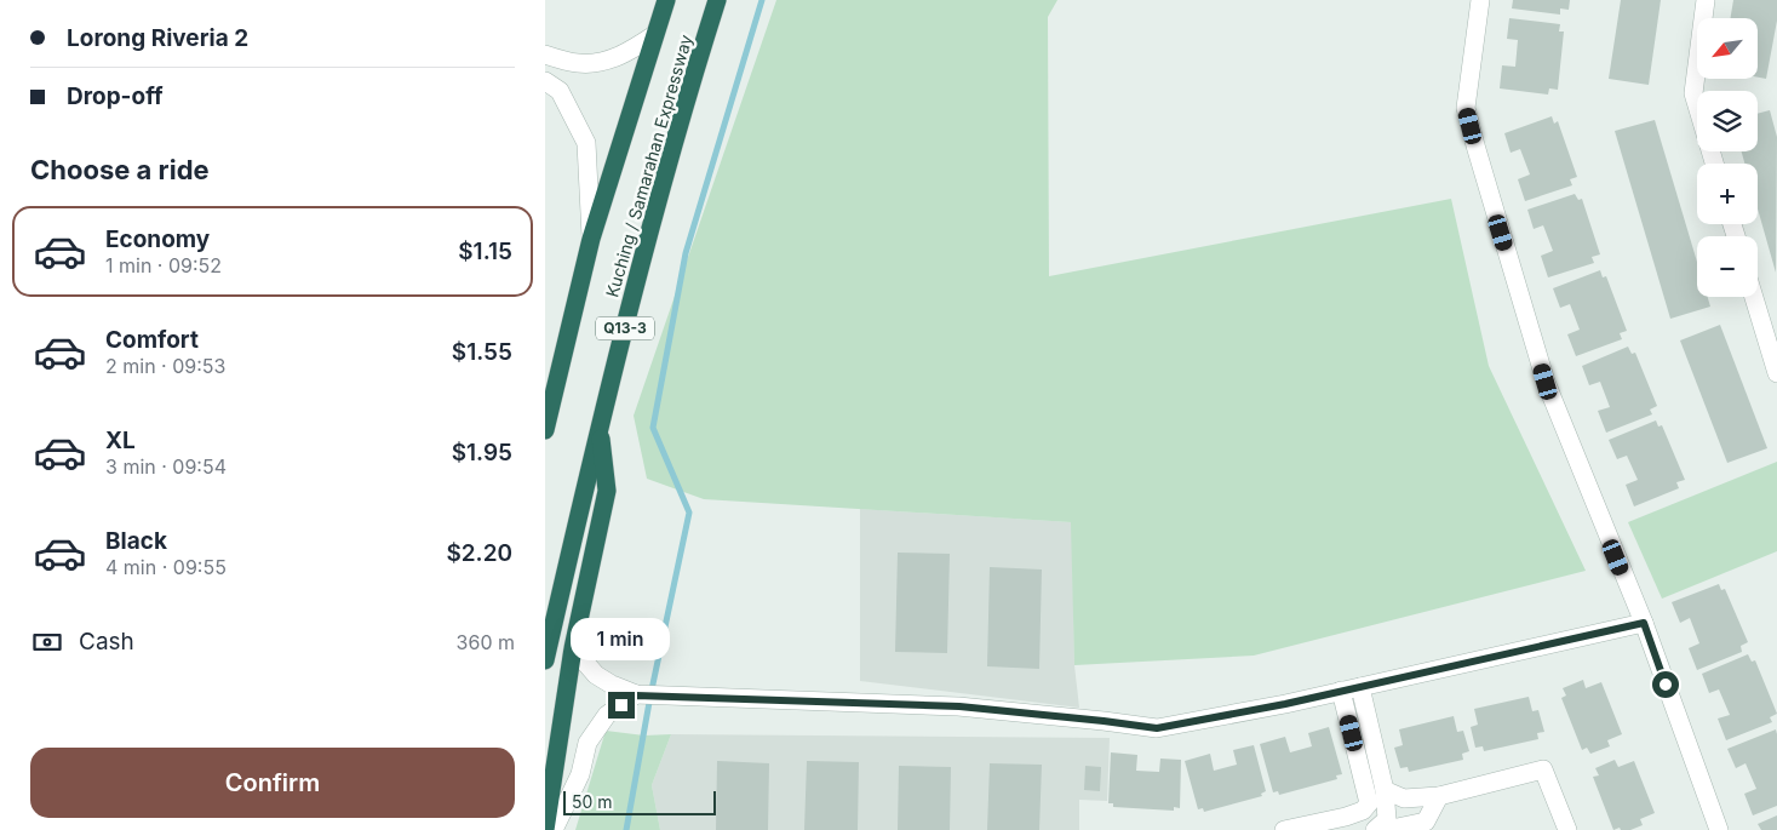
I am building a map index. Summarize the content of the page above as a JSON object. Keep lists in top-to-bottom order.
{
  "streets": {
    "highway": ["Kuching / Samarahan Expressway", "Q13-3"]
  },
  "scale_bar": "50 m",
  "north": "bottom left",
  "page": {
    "banner": ["Lorong Riveria 2", "Drop-off"],
    "map_buttons": ["+", "−"],
    "heading": "Choose a ride",
    "list": [
      {
        "name": "Economy",
        "note": "1 min · 09:52",
        "value": "$1.15"
      },
      {
        "name": "Comfort",
        "note": "2 min · 09:53",
        "value": "$1.55"
      },
      {
        "name": "XL",
        "note": "3 min · 09:54",
        "value": "$1.95"
      },
      {
        "name": "Black",
        "note": "4 min · 09:55",
        "value": "$2.20"
      }
    ],
    "pay": ["Cash", "360 m"],
    "bubble": "1 min",
    "buttons": "Confirm",
    "scale": "50 m"
  }
}
